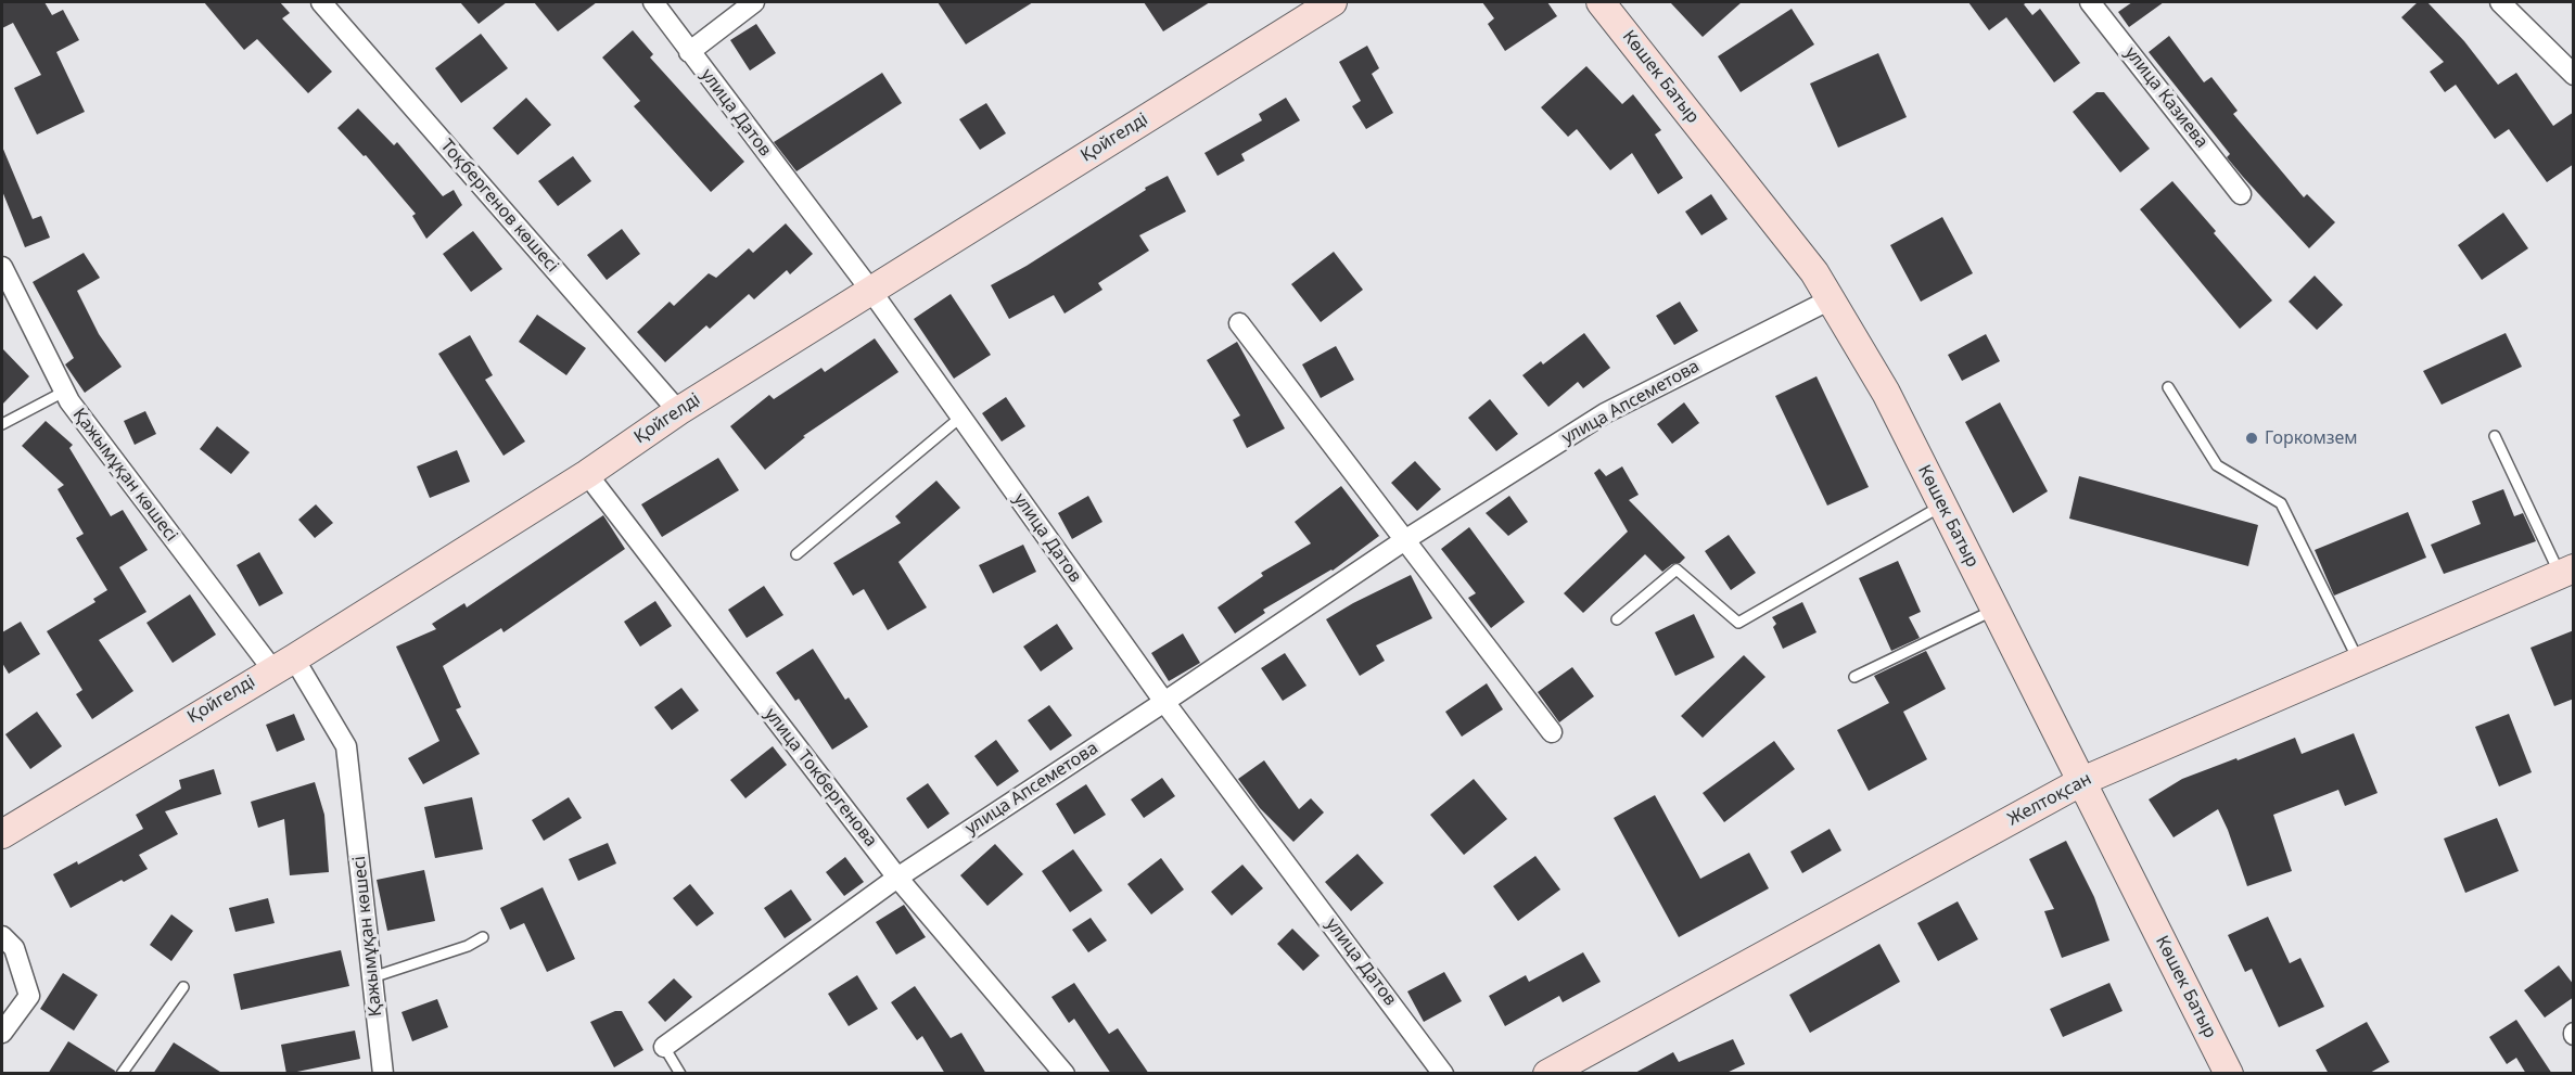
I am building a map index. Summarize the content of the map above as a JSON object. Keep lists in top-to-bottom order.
{
  "streets": {
    "street": [
      "Көшек Батыр",
      "улица Казиева",
      "улица Датов",
      "Қойгелді",
      "Тоқбергенов көшесі",
      "улица Апсеметова",
      "Қажымұқан көшесі",
      "улица Токбергенова",
      "Желтоқсан"
    ]
  },
  "crossings": [
    ["Көшек Батыр", "улица Апсеметова"],
    ["Көшек Батыр", "Желтоқсан"],
    ["улица Датов", "Қойгелді"],
    ["улица Датов", "улица Апсеметова"],
    ["Қойгелді", "Тоқбергенов көшесі"],
    ["Қойгелді", "Қажымұқан көшесі"],
    ["Қойгелді", "улица Токбергенова"],
    ["улица Апсеметова", "улица Токбергенова"]
  ],
  "places": ["Горкомзем"]
}
